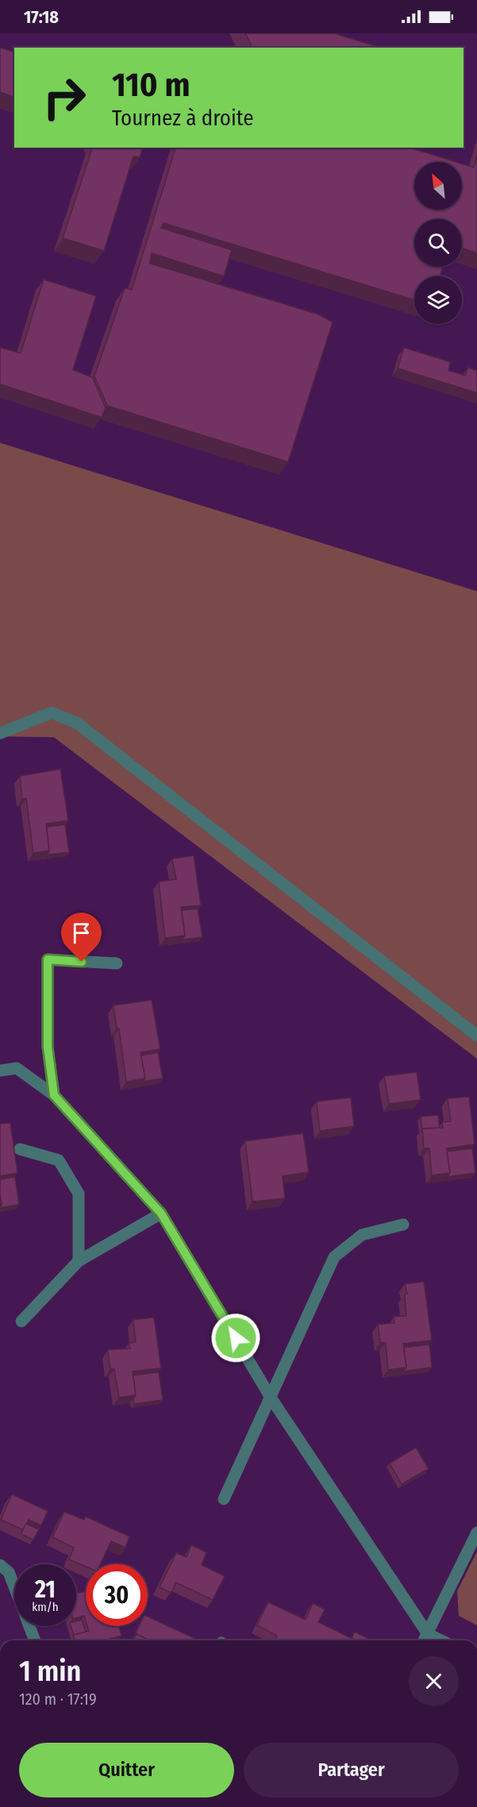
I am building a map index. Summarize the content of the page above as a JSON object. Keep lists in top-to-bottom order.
{
  "north": "top left",
  "page": {
    "status": "17:18",
    "turn": ["110 m", "Tournez à droite"],
    "speed": "21 km/h",
    "limit": "30",
    "heading": ["1 min", "120 m · 17:19"],
    "buttons": ["Quitter", "Partager"]
  }
}
